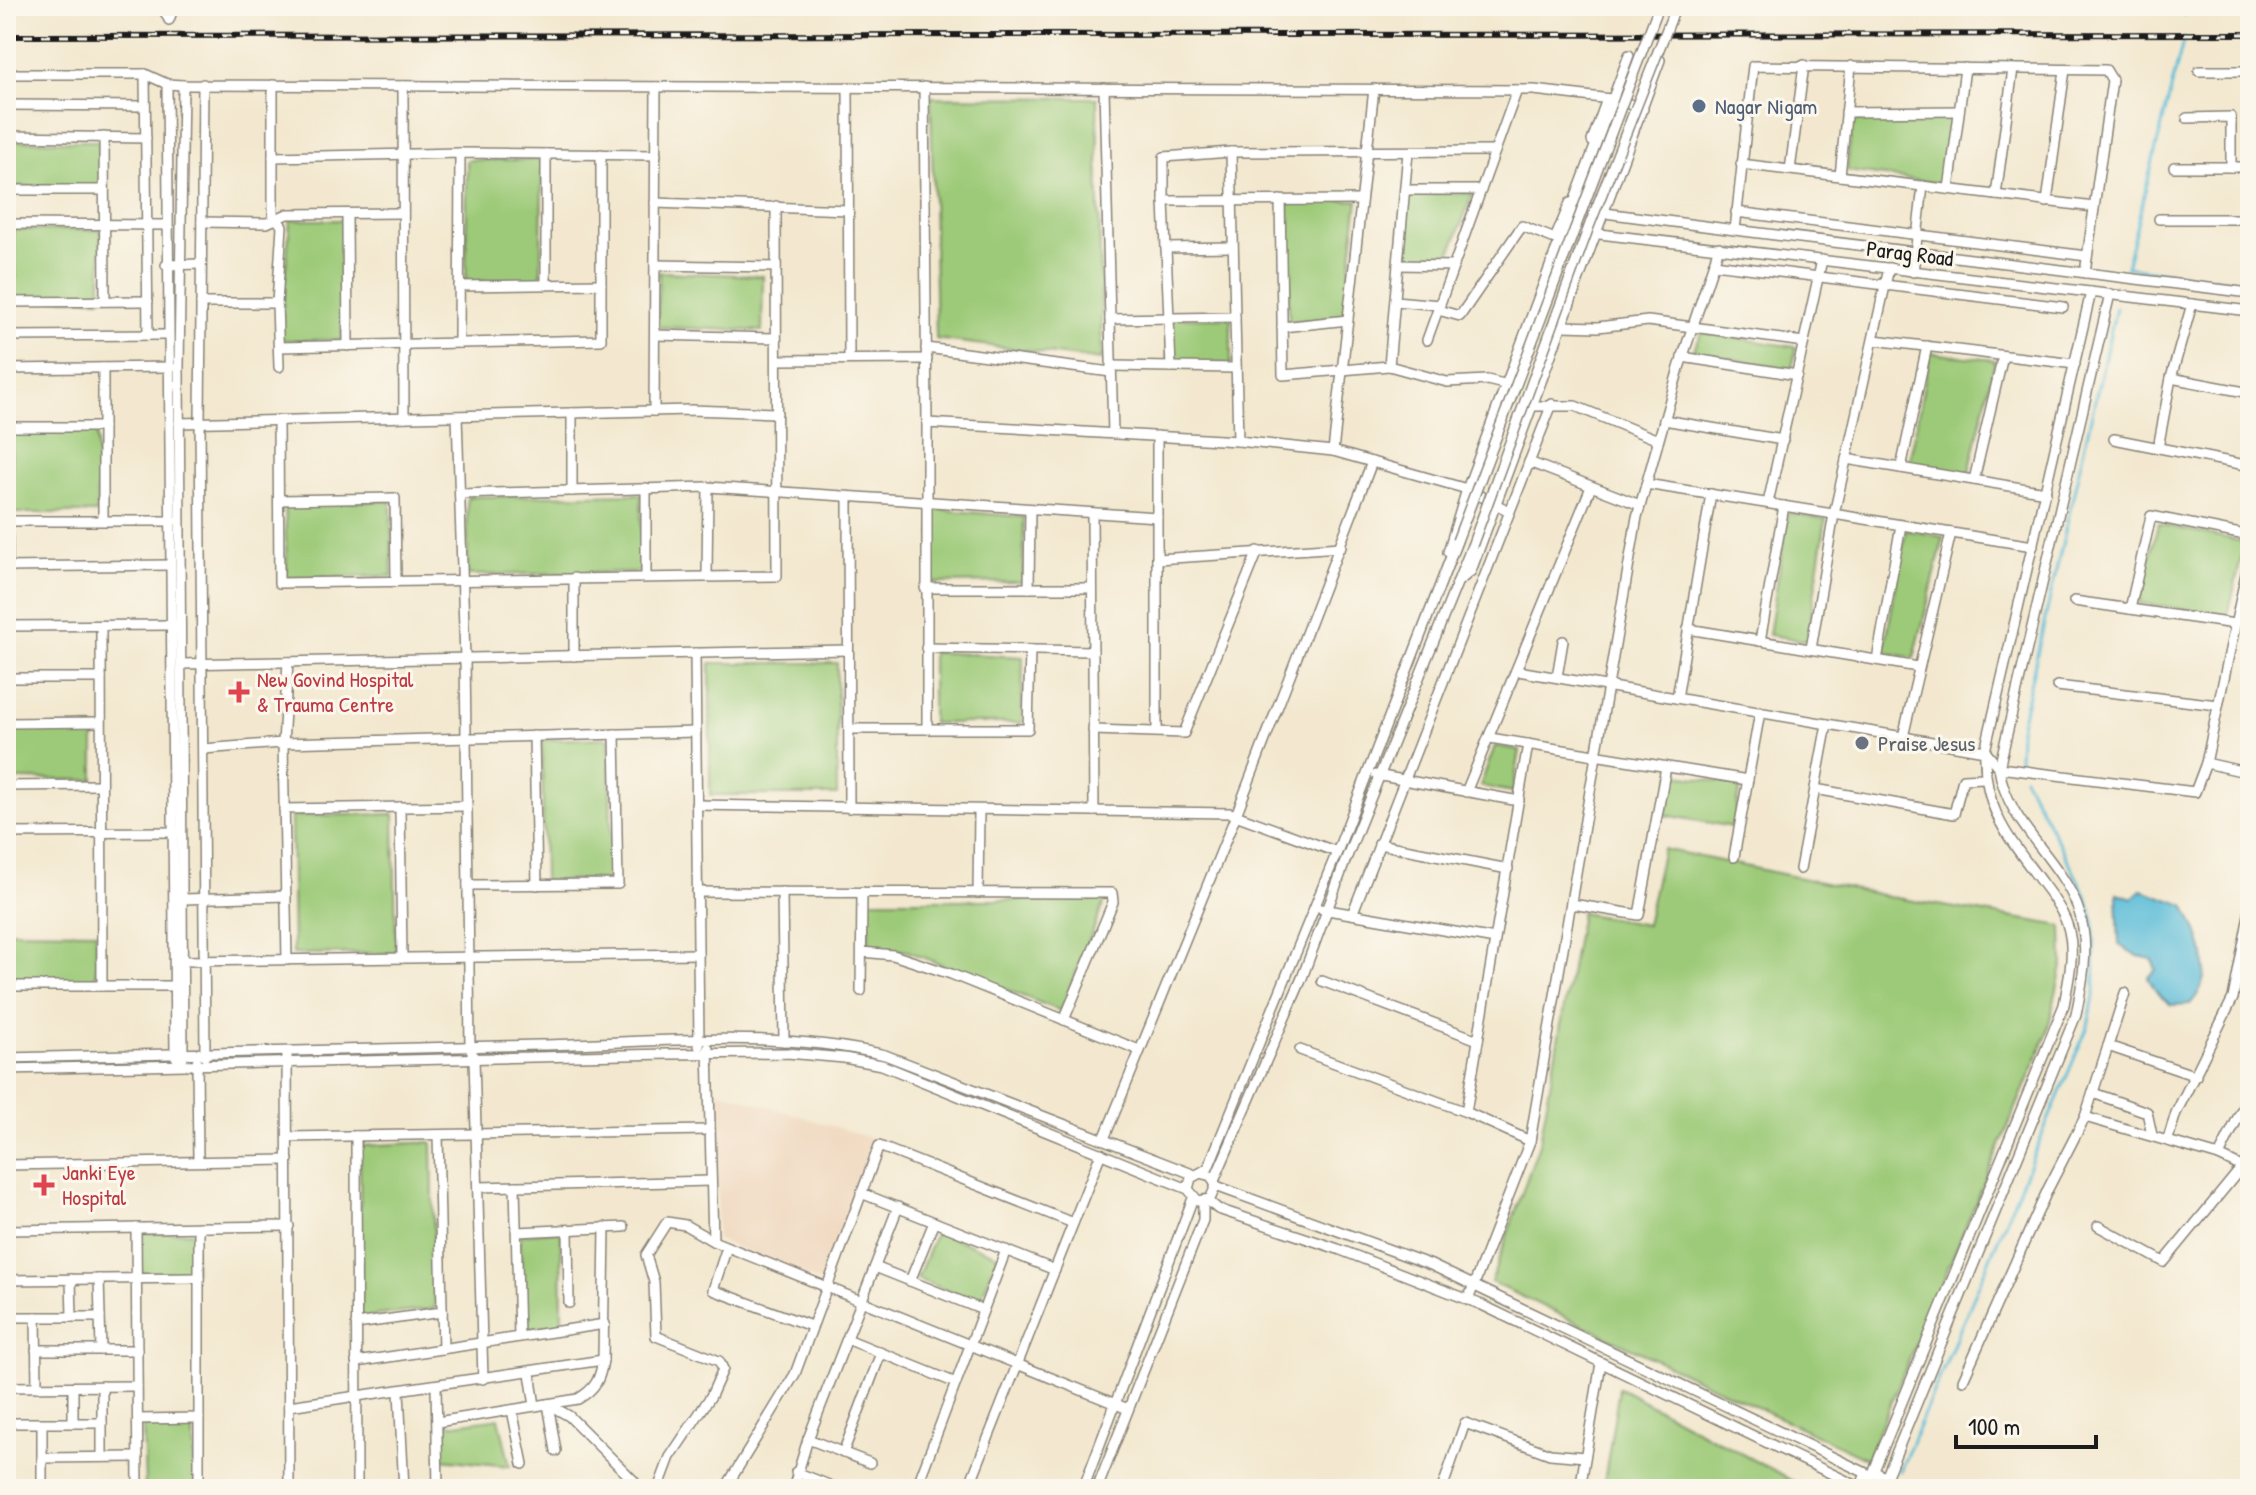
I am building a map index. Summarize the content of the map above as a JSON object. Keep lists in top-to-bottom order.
{
  "streets": {
    "street": ["Parag Road"]
  },
  "places": {
    "other": ["Nagar Nigam", "Praise Jesus"],
    "health": ["New Govind Hospital & Trauma Centre", "Janki Eye Hospital"]
  },
  "scale_bar": "100 m"
}
